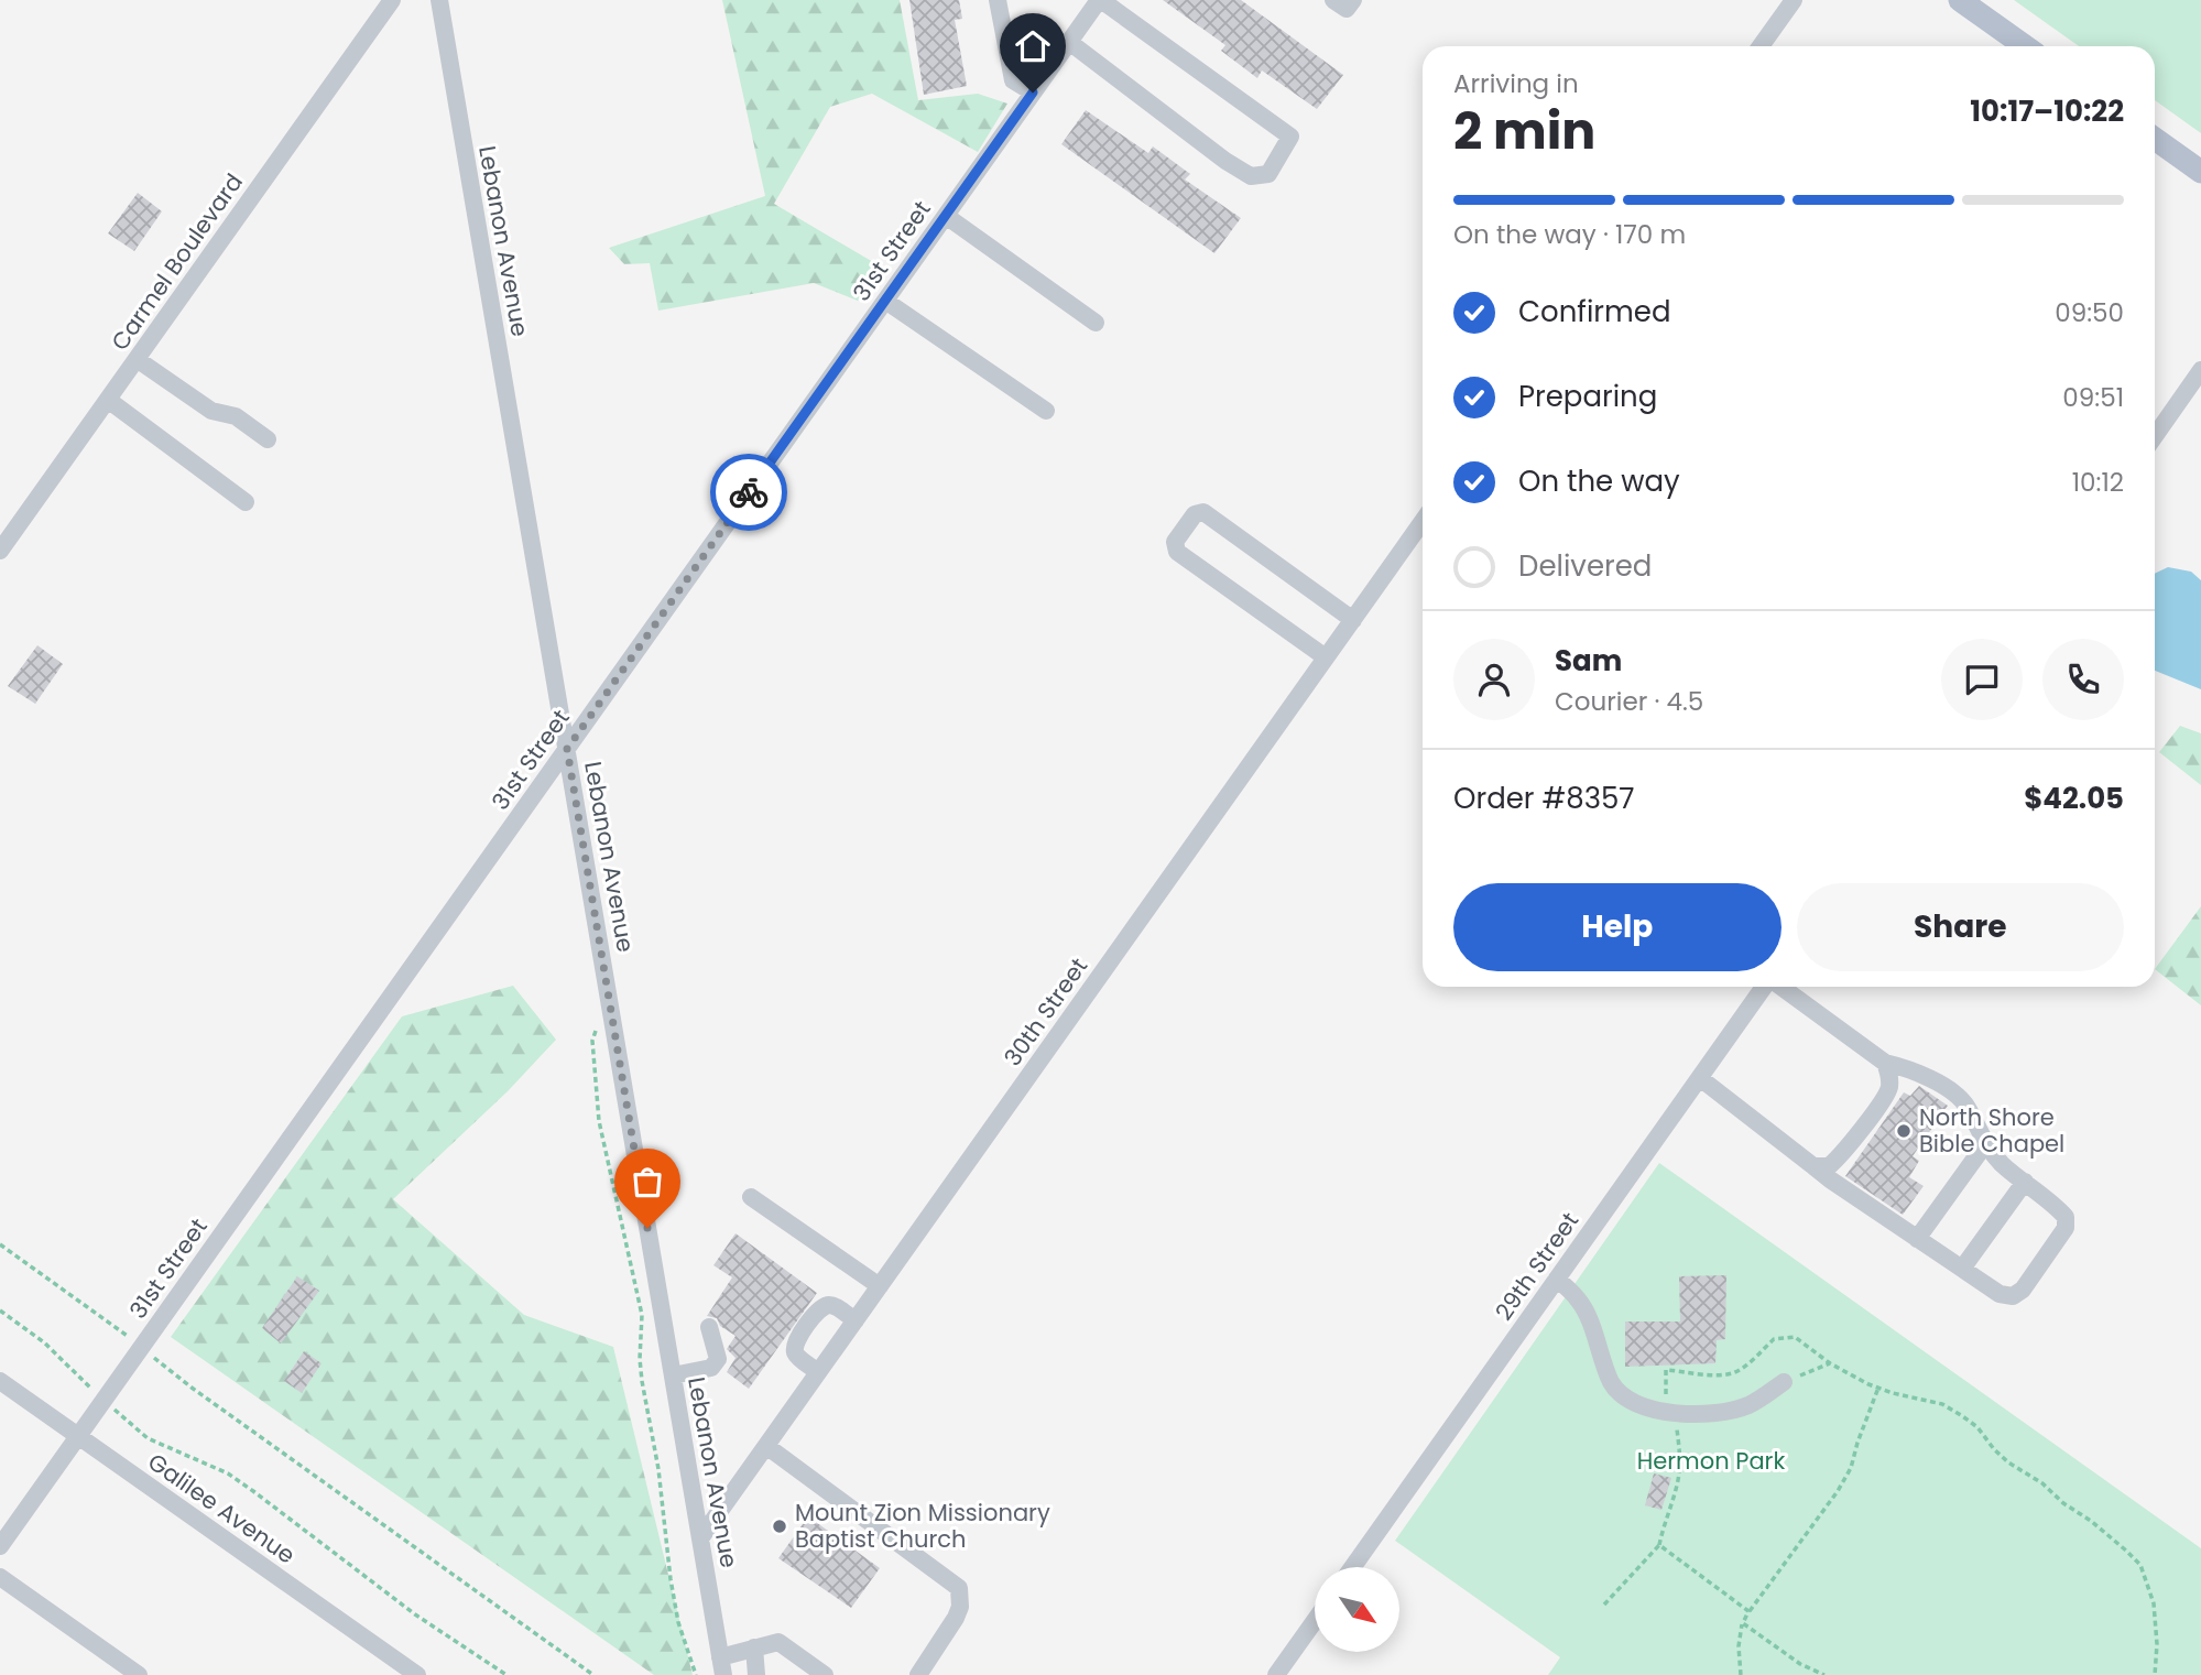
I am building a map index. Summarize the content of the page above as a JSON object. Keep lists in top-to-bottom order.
{
  "streets": {
    "street": [
      "Lebanon Avenue",
      "31st Street",
      "Carmel Boulevard",
      "30th Street",
      "29th Street",
      "Galilee Avenue"
    ]
  },
  "crossings": [
    ["Lebanon Avenue", "31st Street"],
    ["Lebanon Avenue", "30th Street"],
    ["31st Street", "Galilee Avenue"]
  ],
  "parks": ["Hermon Park"],
  "places": ["North Shore Bible Chapel", "Mount Zion Missionary Baptist Church"],
  "north": "bottom right",
  "page": {
    "heading": ["2 min", "Arriving in", "10:17–10:22"],
    "panel": [
      "Sam",
      "Courier · 4.5",
      "Order #8357",
      "$42.05"
    ],
    "bar": "On the way · 170 m",
    "list": [
      ["Confirmed", "09:50"],
      ["Preparing", "09:51"],
      ["On the way", "10:12"],
      "Delivered"
    ],
    "buttons": ["Help", "Share"]
  }
}
